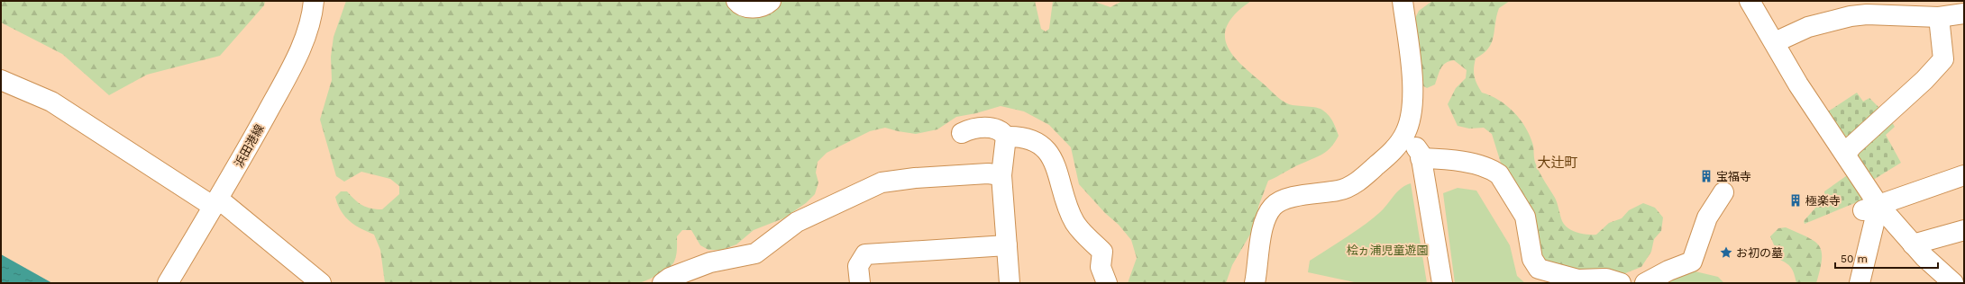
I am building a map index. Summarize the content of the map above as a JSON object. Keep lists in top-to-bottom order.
{
  "streets": {
    "street": ["浜田港線"]
  },
  "districts": ["大辻町"],
  "parks": ["桧ヵ浦児童遊園"],
  "places": {
    "building": ["宝福寺", "極楽寺"],
    "place": ["お初の墓"]
  },
  "scale_bar": "50 m"
}
